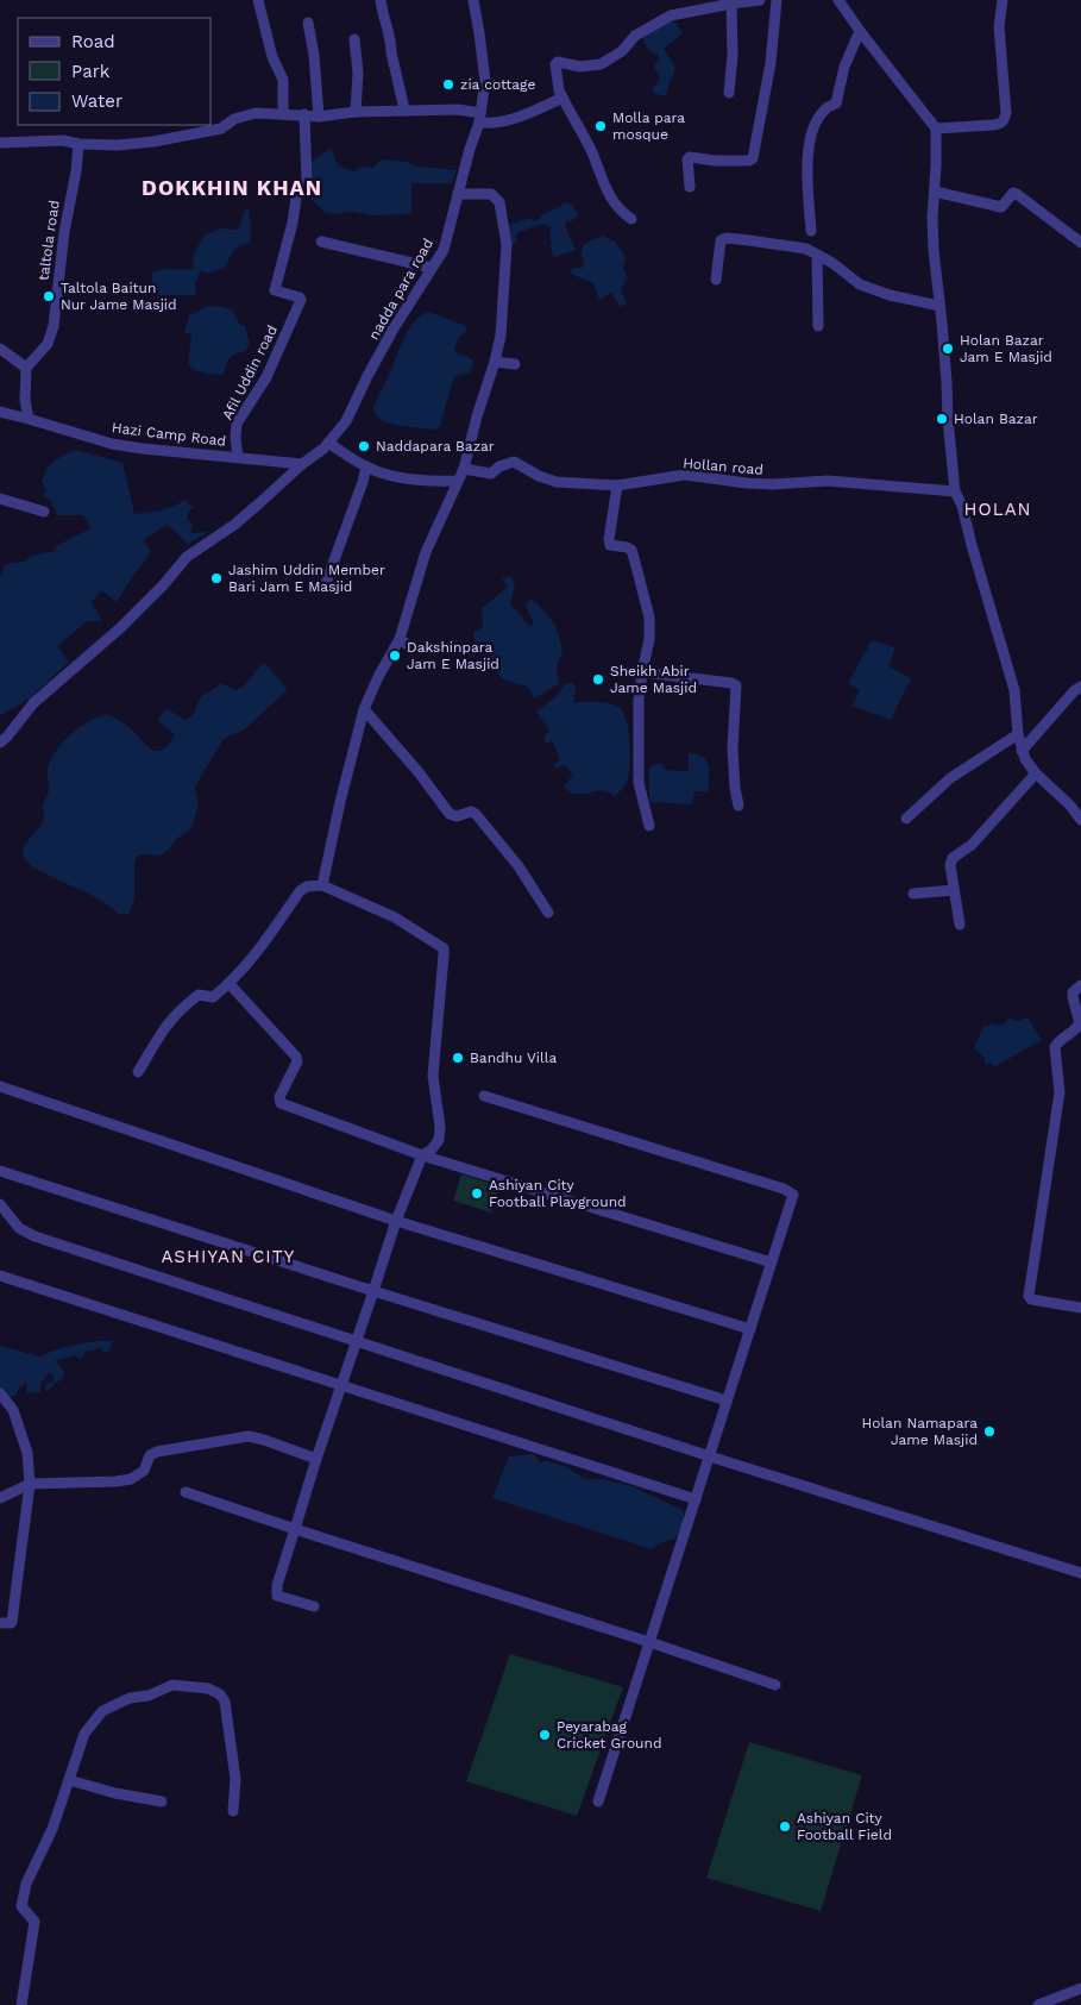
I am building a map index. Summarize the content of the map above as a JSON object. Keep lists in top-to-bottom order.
{
  "streets": {
    "street": [
      "taltola road",
      "nadda para road",
      "Afil Uddin road",
      "Hazi Camp Road",
      "Hollan road"
    ]
  },
  "crossings": [
    ["nadda para road", "Hazi Camp Road"],
    ["Afil Uddin road", "Hazi Camp Road"]
  ],
  "districts": ["DOKKHIN KHAN", "HOLAN", "ASHIYAN CITY"],
  "places": [
    "zia cottage",
    "Molla para mosque",
    "Taltola Baitun Nur Jame Masjid",
    "Holan Bazar Jam E Masjid",
    "Holan Bazar",
    "Naddapara Bazar",
    "Jashim Uddin Member Bari Jam E Masjid",
    "Dakshinpara Jam E Masjid",
    "Sheikh Abir Jame Masjid",
    "Bandhu Villa",
    "Ashiyan City Football Playground",
    "Holan Namapara Jame Masjid",
    "Peyarabag Cricket Ground",
    "Ashiyan City Football Field"
  ],
  "legend": ["Road", "Park", "Water"]
}
